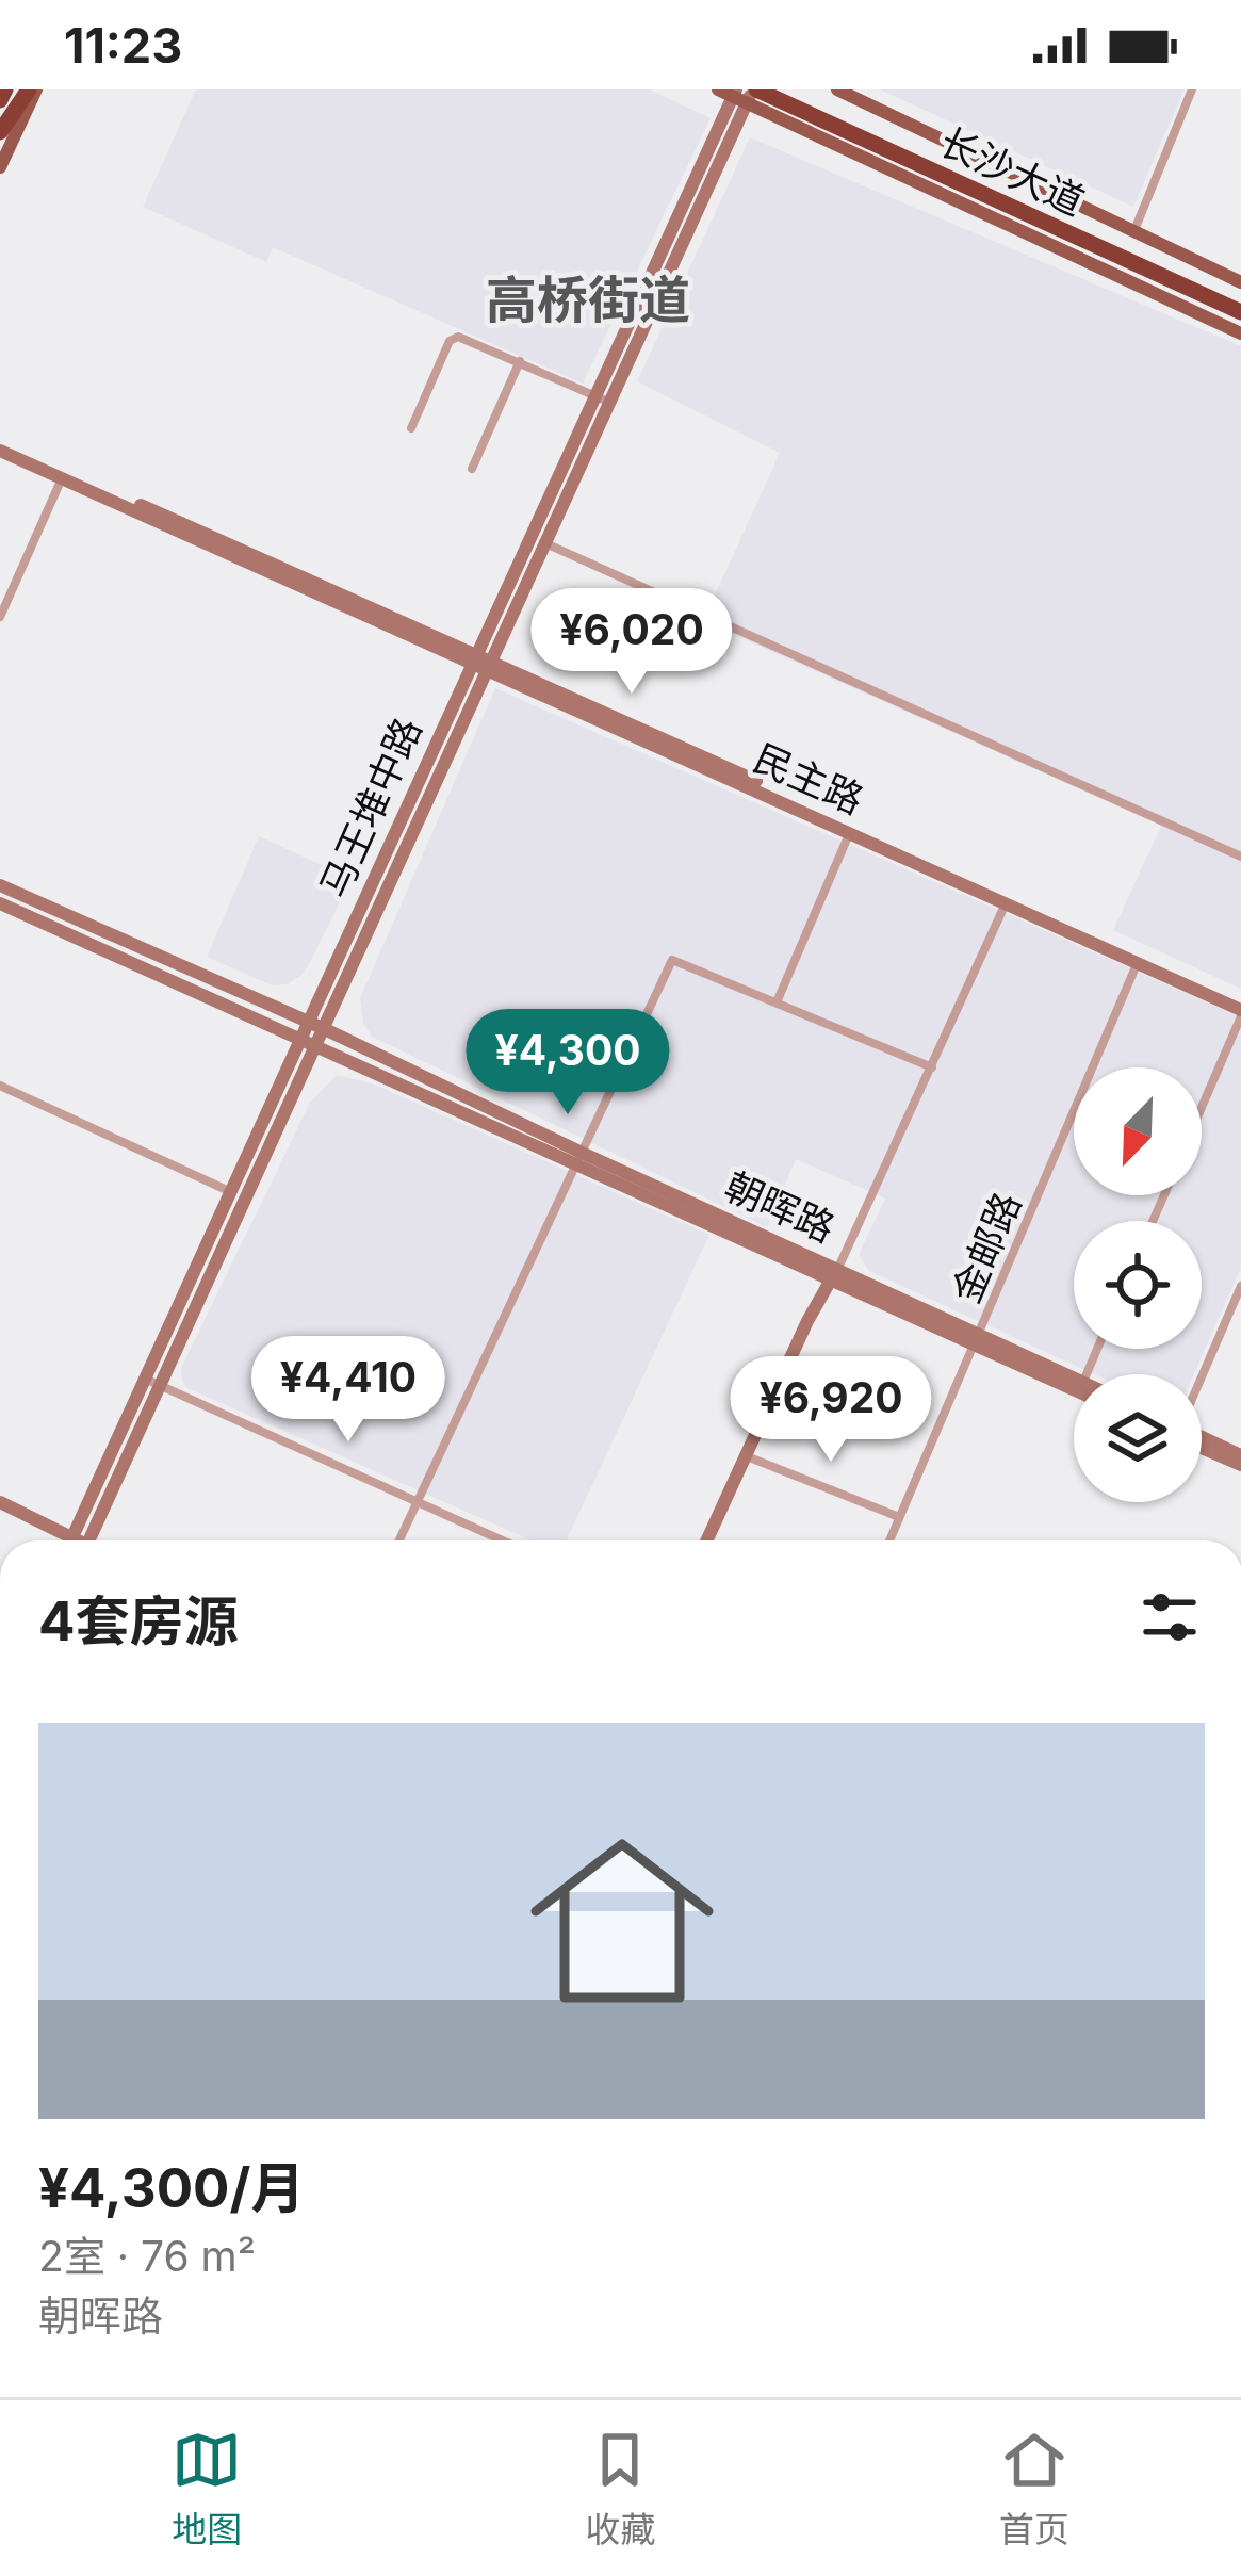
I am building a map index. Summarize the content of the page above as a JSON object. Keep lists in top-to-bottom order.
{
  "streets": {
    "highway": ["长沙大道"],
    "street": [
      "民主路",
      "马王堆中路",
      "朝晖路",
      "金邮路"
    ]
  },
  "crossings": [
    ["长沙大道", "马王堆中路"],
    ["民主路", "马王堆中路"],
    ["民主路", "金邮路"],
    ["马王堆中路", "朝晖路"],
    ["朝晖路", "金邮路"]
  ],
  "districts": ["高桥街道"],
  "north": "bottom left",
  "page": {
    "status": "11:23",
    "price": [
      "¥6,020",
      "¥4,300",
      "¥4,410",
      "¥6,920"
    ],
    "heading": "4套房源",
    "list": [
      {
        "name": "¥4,300/月",
        "note": "2室 · 76 m² · 朝晖路"
      }
    ],
    "tabs": ["地图", "收藏", "首页"]
  }
}
